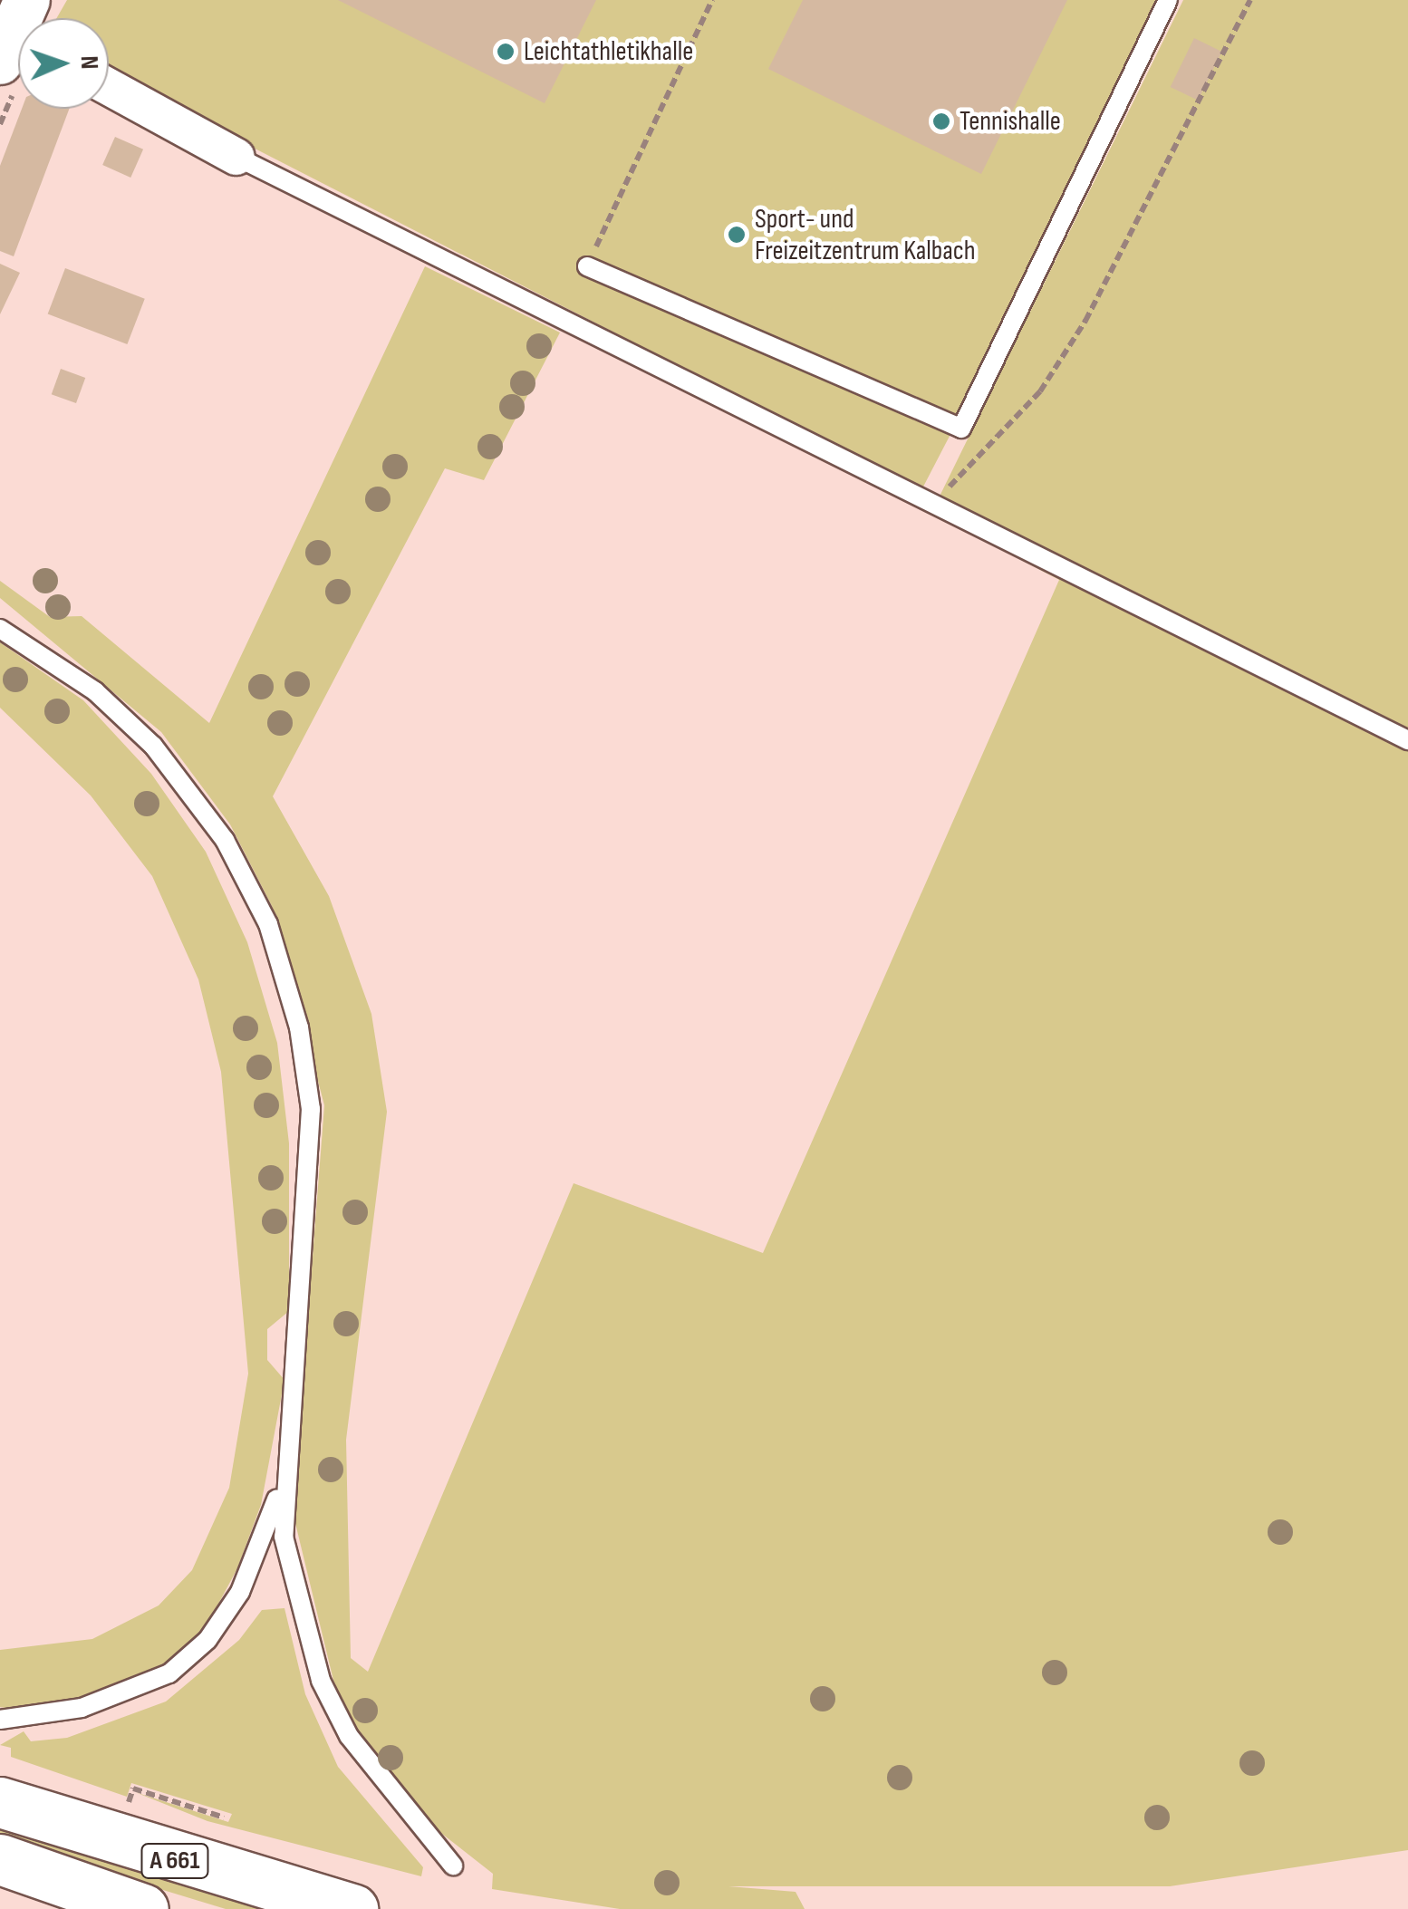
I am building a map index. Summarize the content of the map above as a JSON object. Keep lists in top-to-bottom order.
{
  "streets": {
    "highway": ["A 661"]
  },
  "places": ["Leichtathletikhalle", "Tennishalle", "Sport- und Freizeitzentrum Kalbach"],
  "north": "right"
}
